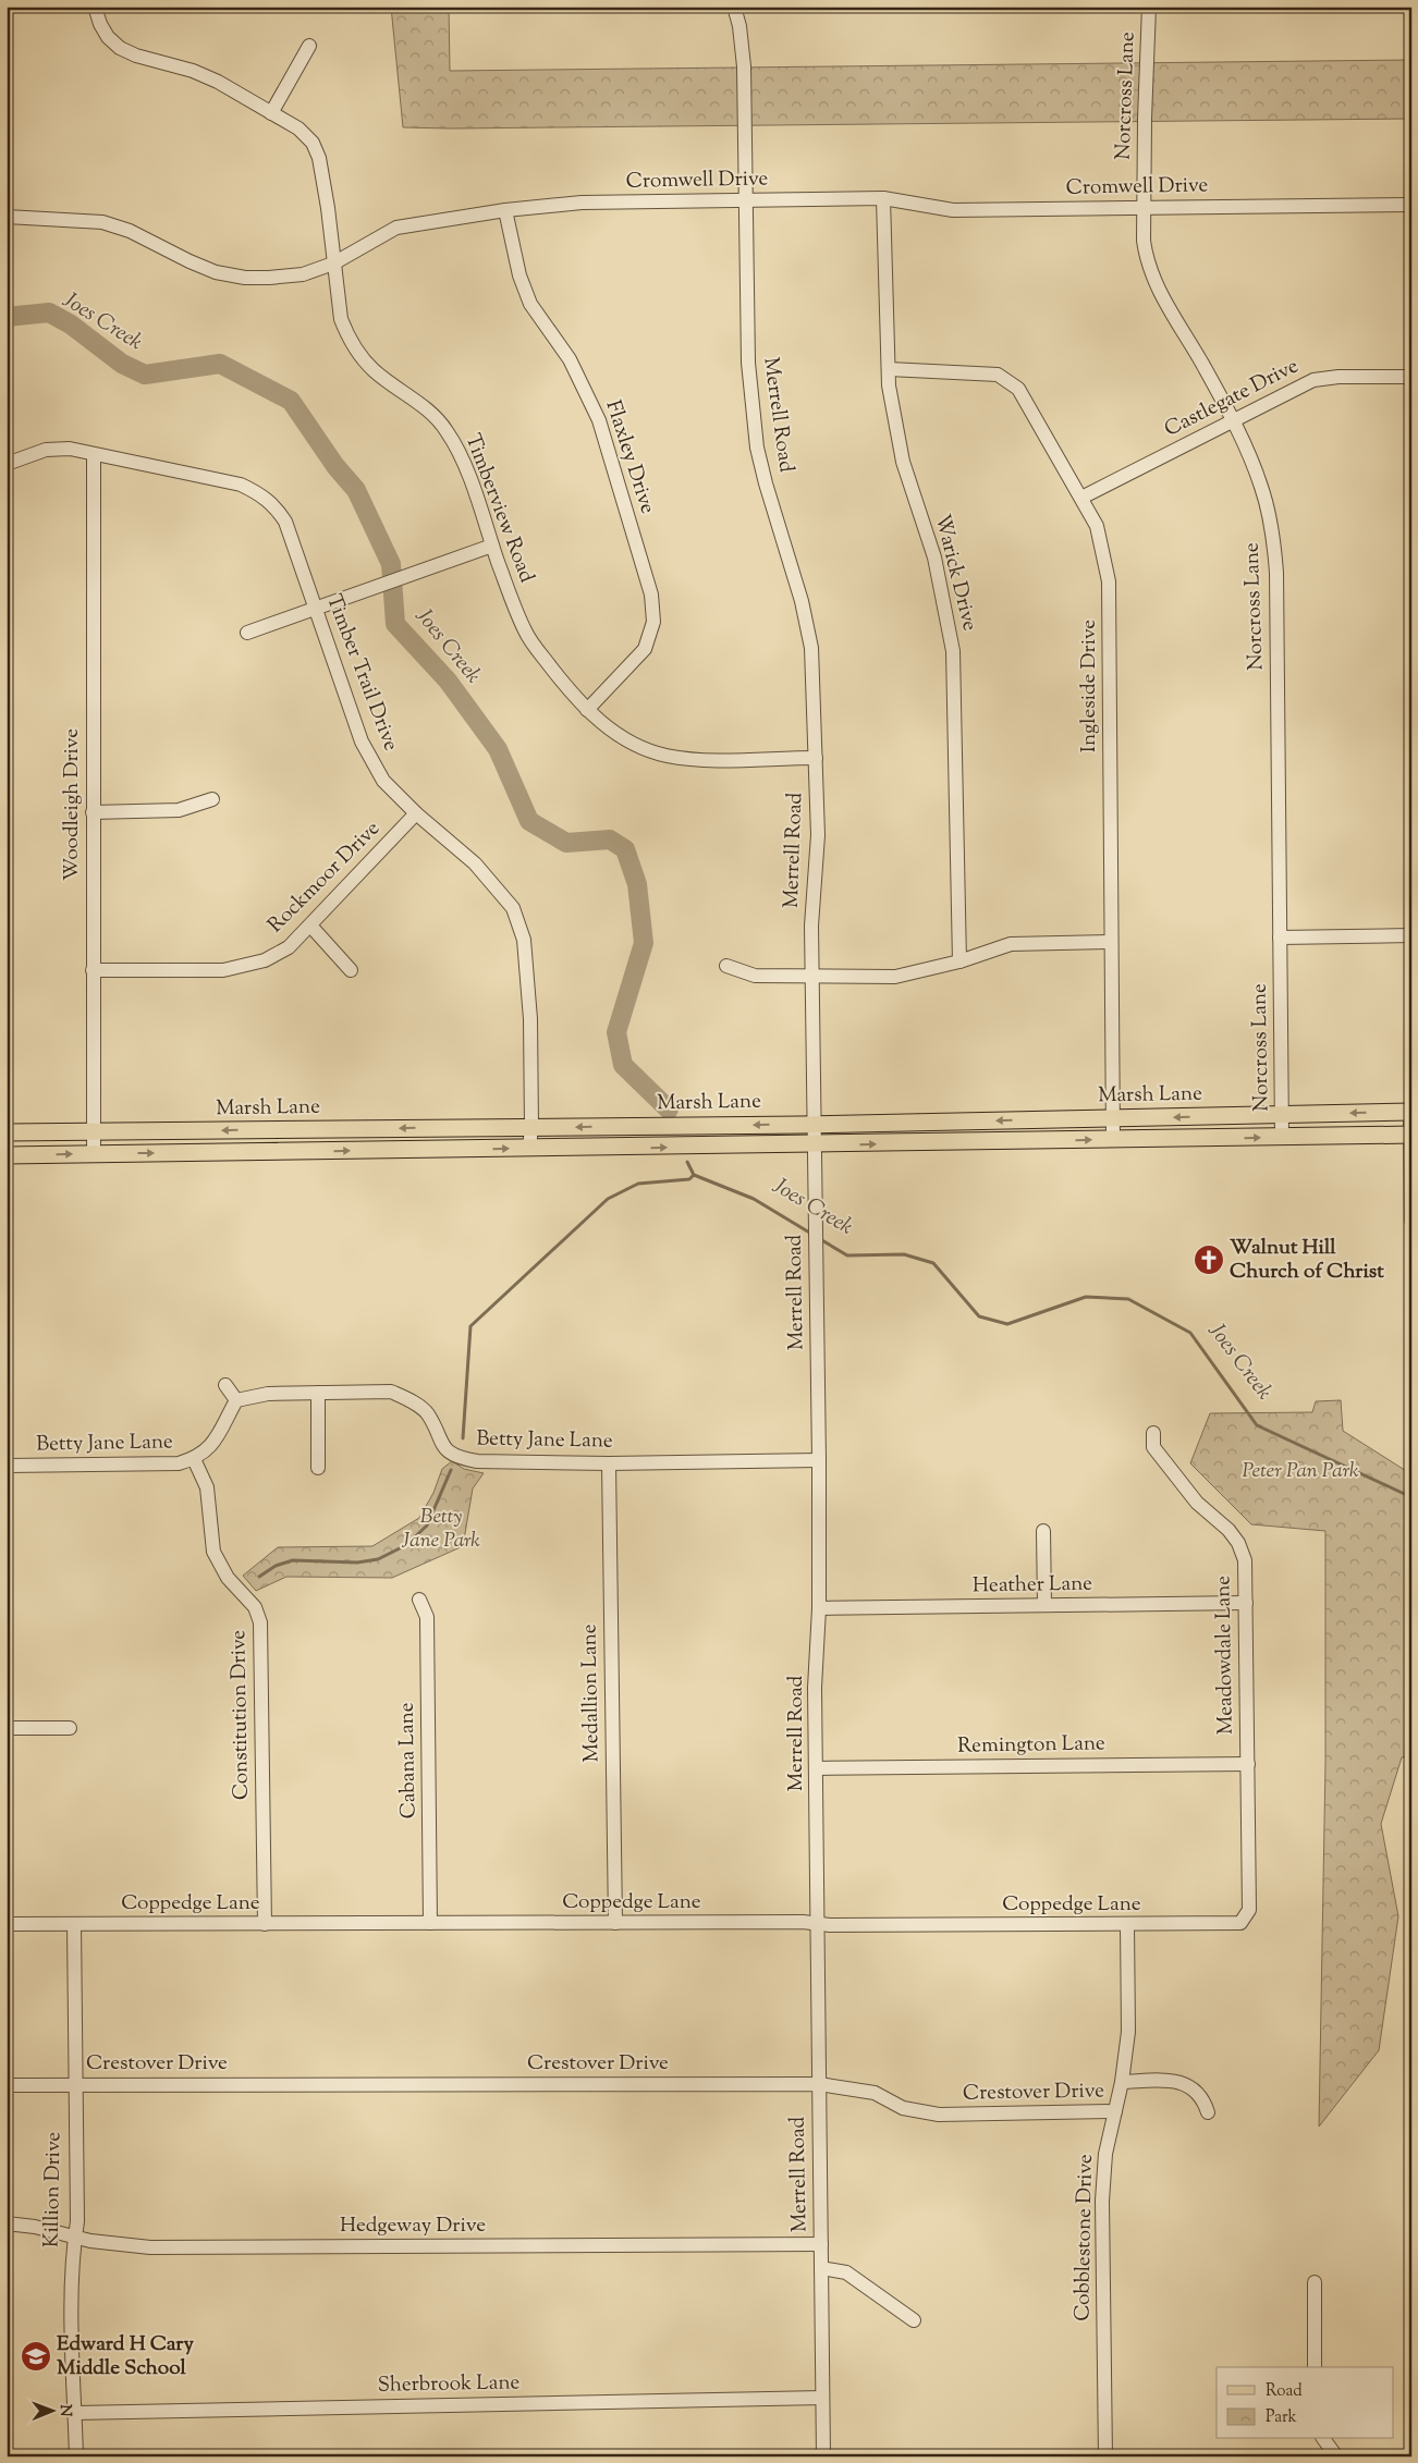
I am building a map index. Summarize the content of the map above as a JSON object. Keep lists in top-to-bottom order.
{
  "streets": {
    "main road": ["Marsh Lane"],
    "street": [
      "Norcross Lane",
      "Cromwell Drive",
      "Castlegate Drive",
      "Merrell Road",
      "Flaxley Drive",
      "Timberview Road",
      "Warick Drive",
      "Timber Trail Drive",
      "Ingleside Drive",
      "Woodleigh Drive",
      "Rockmoor Drive",
      "Betty Jane Lane",
      "Heather Lane",
      "Meadowdale Lane",
      "Medallion Lane",
      "Constitution Drive",
      "Remington Lane",
      "Cabana Lane",
      "Coppedge Lane",
      "Crestover Drive",
      "Killion Drive",
      "Hedgeway Drive",
      "Cobblestone Drive",
      "Sherbrook Lane"
    ]
  },
  "crossings": [
    ["Norcross Lane", "Cromwell Drive"],
    ["Norcross Lane", "Castlegate Drive"],
    ["Norcross Lane", "Marsh Lane"],
    ["Cromwell Drive", "Merrell Road"],
    ["Cromwell Drive", "Flaxley Drive"],
    ["Cromwell Drive", "Timberview Road"],
    ["Cromwell Drive", "Warick Drive"],
    ["Castlegate Drive", "Ingleside Drive"],
    ["Merrell Road", "Timberview Road"],
    ["Merrell Road", "Marsh Lane"],
    ["Merrell Road", "Betty Jane Lane"],
    ["Merrell Road", "Heather Lane"],
    ["Merrell Road", "Remington Lane"],
    ["Merrell Road", "Coppedge Lane"],
    ["Merrell Road", "Crestover Drive"],
    ["Merrell Road", "Hedgeway Drive"],
    ["Merrell Road", "Sherbrook Lane"],
    ["Flaxley Drive", "Timberview Road"],
    ["Warick Drive", "Ingleside Drive"],
    ["Timber Trail Drive", "Woodleigh Drive"],
    ["Timber Trail Drive", "Rockmoor Drive"],
    ["Timber Trail Drive", "Marsh Lane"],
    ["Ingleside Drive", "Marsh Lane"],
    ["Woodleigh Drive", "Rockmoor Drive"],
    ["Woodleigh Drive", "Marsh Lane"],
    ["Betty Jane Lane", "Medallion Lane"],
    ["Betty Jane Lane", "Constitution Drive"],
    ["Heather Lane", "Meadowdale Lane"],
    ["Meadowdale Lane", "Remington Lane"],
    ["Meadowdale Lane", "Coppedge Lane"],
    ["Medallion Lane", "Coppedge Lane"],
    ["Constitution Drive", "Coppedge Lane"],
    ["Cabana Lane", "Coppedge Lane"],
    ["Coppedge Lane", "Killion Drive"],
    ["Coppedge Lane", "Cobblestone Drive"],
    ["Crestover Drive", "Killion Drive"],
    ["Crestover Drive", "Cobblestone Drive"],
    ["Killion Drive", "Hedgeway Drive"],
    ["Killion Drive", "Sherbrook Lane"]
  ],
  "water": ["Joes Creek"],
  "parks": ["Peter Pan Park", "Betty Jane Park"],
  "places": {
    "church": ["Walnut Hill Church of Christ"],
    "school or university": ["Edward H Cary Middle School"]
  },
  "legend": ["Road", "Park"],
  "north": "right"
}
